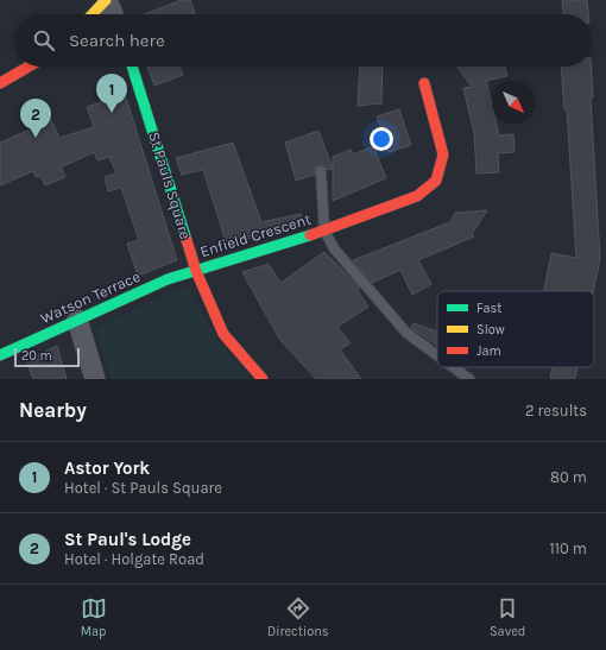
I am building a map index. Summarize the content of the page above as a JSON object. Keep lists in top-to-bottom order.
{
  "streets": {
    "street": ["St Pauls Square", "Enfield Crescent", "Watson Terrace"]
  },
  "crossings": [
    ["St Pauls Square", "Enfield Crescent"],
    ["St Pauls Square", "Watson Terrace"],
    ["Enfield Crescent", "Watson Terrace"]
  ],
  "legend": ["Fast", "Slow", "Jam"],
  "scale_bar": "20 m",
  "north": "bottom right",
  "page": {
    "search": "Search here",
    "pins": ["1", "2"],
    "scale": "20 m",
    "heading": ["Nearby", "2 results"],
    "list": [
      {
        "mark": "1",
        "name": "Astor York",
        "note": "Hotel · St Pauls Square",
        "value": "80 m"
      },
      {
        "mark": "2",
        "name": "St Paul's Lodge",
        "note": "Hotel · Holgate Road",
        "value": "110 m"
      }
    ],
    "nav": ["Map", "Directions", "Saved"]
  }
}
